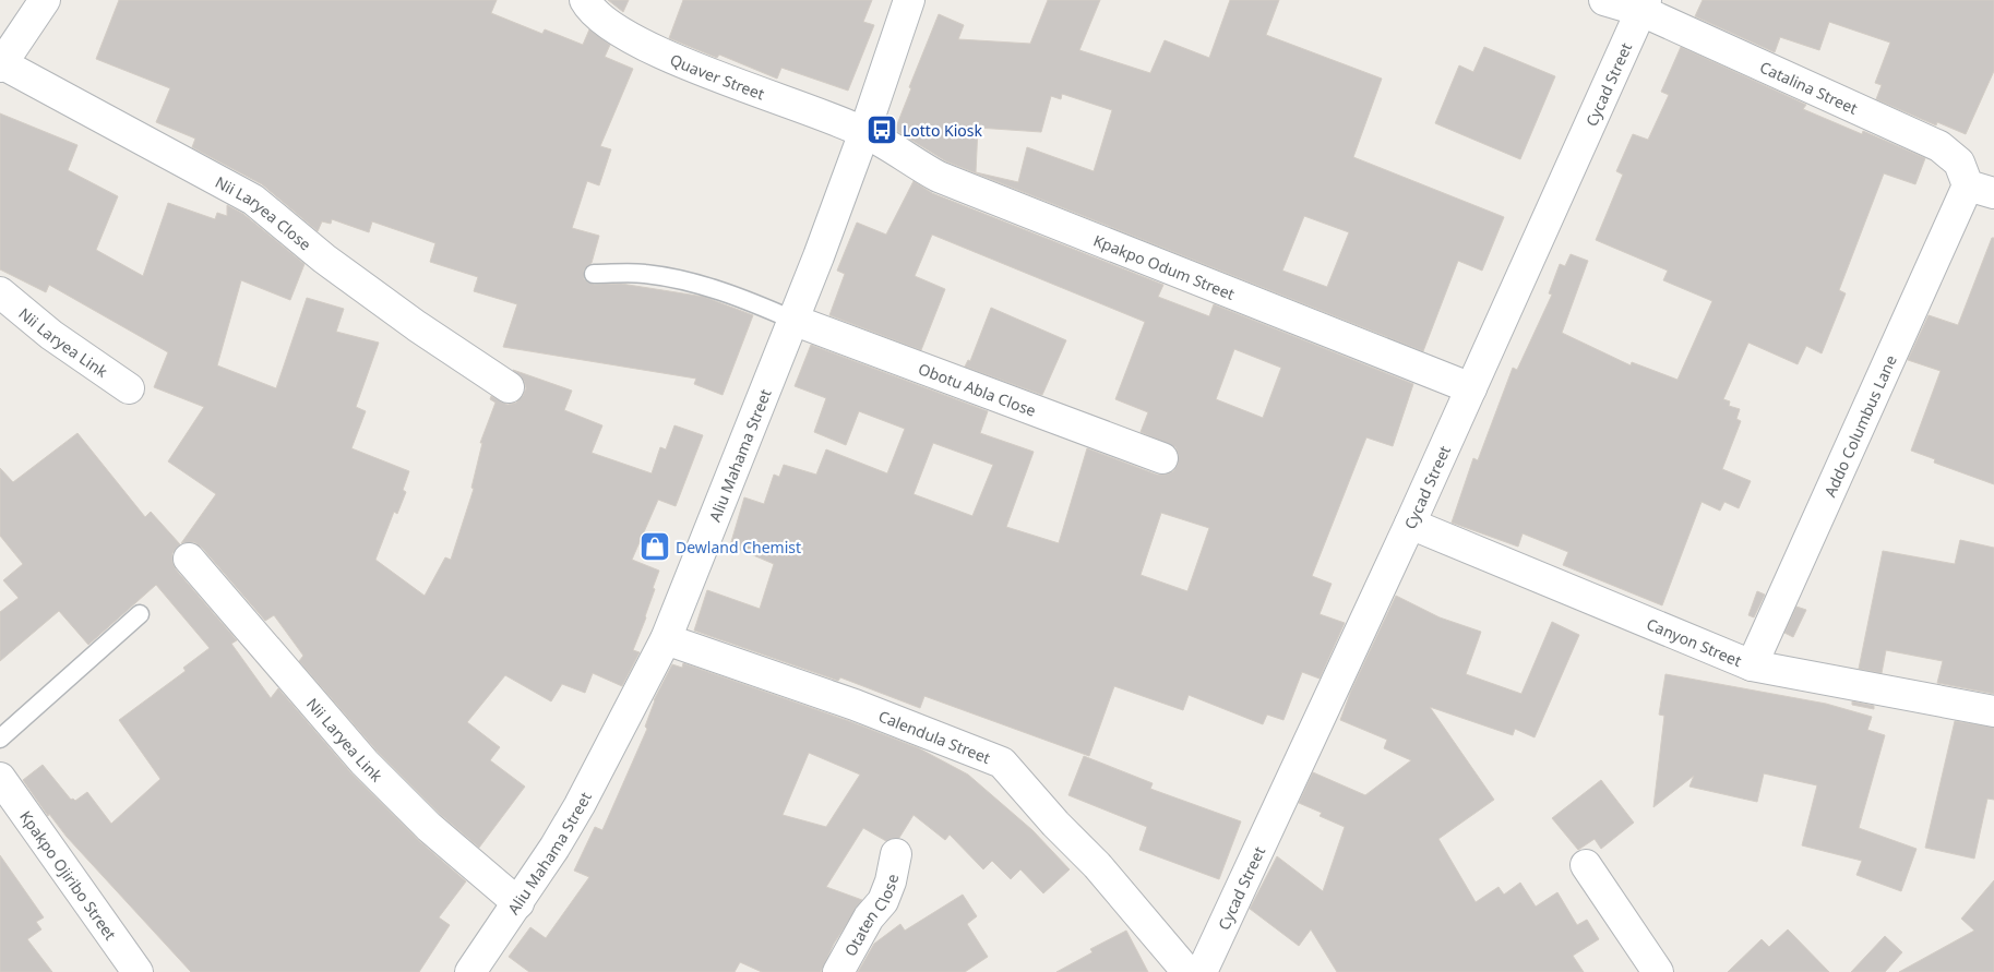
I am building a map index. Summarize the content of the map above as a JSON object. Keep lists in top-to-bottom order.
{
  "streets": {
    "street": [
      "Quaver Street",
      "Cycad Street",
      "Catalina Street",
      "Nii Laryea Close",
      "Kpakpo Odum Street",
      "Nii Laryea Link",
      "Obotu Abla Close",
      "Addo Columbus Lane",
      "Aliu Mahama Street",
      "Canyon Street",
      "Calendula Street",
      "Kpakpo Ojiribo Street",
      "Otaten Close"
    ]
  },
  "crossings": [
    ["Quaver Street", "Kpakpo Odum Street"],
    ["Quaver Street", "Aliu Mahama Street"],
    ["Cycad Street", "Catalina Street"],
    ["Cycad Street", "Kpakpo Odum Street"],
    ["Cycad Street", "Canyon Street"],
    ["Catalina Street", "Addo Columbus Lane"],
    ["Kpakpo Odum Street", "Aliu Mahama Street"],
    ["Nii Laryea Link", "Aliu Mahama Street"],
    ["Obotu Abla Close", "Aliu Mahama Street"],
    ["Addo Columbus Lane", "Canyon Street"],
    ["Aliu Mahama Street", "Calendula Street"]
  ],
  "places": {
    "bus stop": ["Lotto Kiosk"],
    "shop": ["Dewland Chemist"]
  }
}
